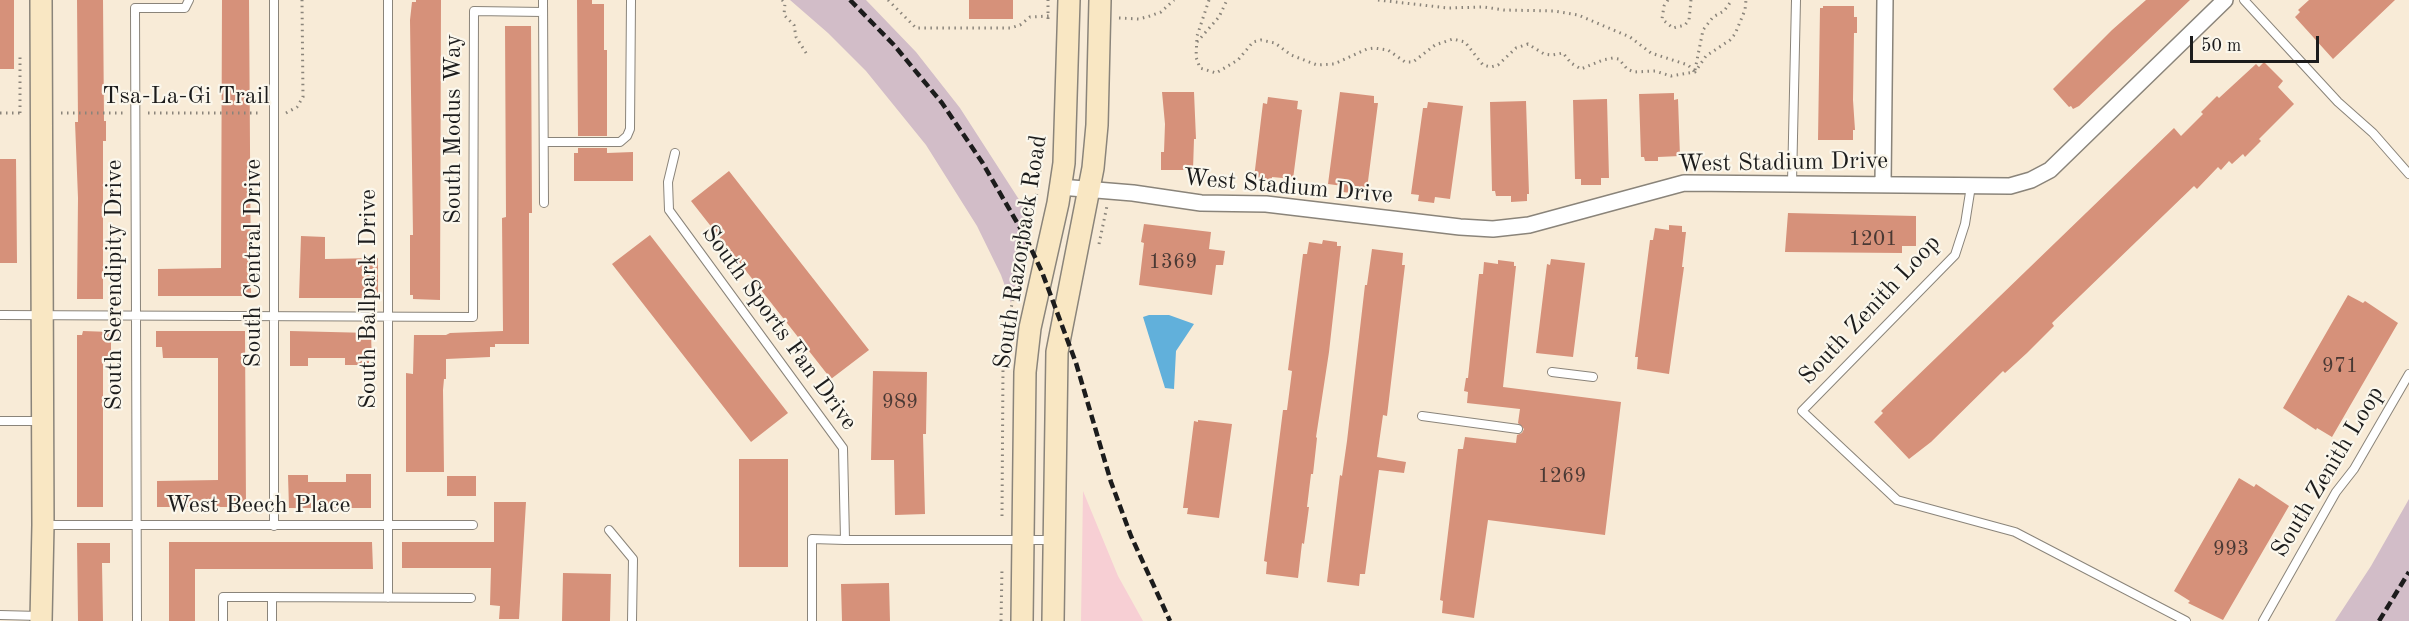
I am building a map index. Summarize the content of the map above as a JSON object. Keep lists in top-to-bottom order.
{
  "streets": {
    "main road": ["South Razorback Road"],
    "street": ["West Stadium Drive"],
    "lane": [
      "South Modus Way",
      "South Central Drive",
      "South Serendipity Drive",
      "South Ballpark Drive",
      "South Zenith Loop",
      "South Sports Fan Drive",
      "West Beech Place"
    ],
    "path": ["Tsa-La-Gi Trail"]
  },
  "crossings": [
    ["Tsa-La-Gi Trail", "South Central Drive"],
    ["Tsa-La-Gi Trail", "South Serendipity Drive"],
    ["South Modus Way", "South Ballpark Drive"],
    ["West Stadium Drive", "South Razorback Road"],
    ["West Stadium Drive", "South Zenith Loop"],
    ["South Central Drive", "West Beech Place"],
    ["South Serendipity Drive", "West Beech Place"],
    ["South Ballpark Drive", "West Beech Place"]
  ],
  "house_numbers": [
    "1201",
    "1369",
    "971",
    "989",
    "1269",
    "993"
  ],
  "scale_bar": "50 m"
}
